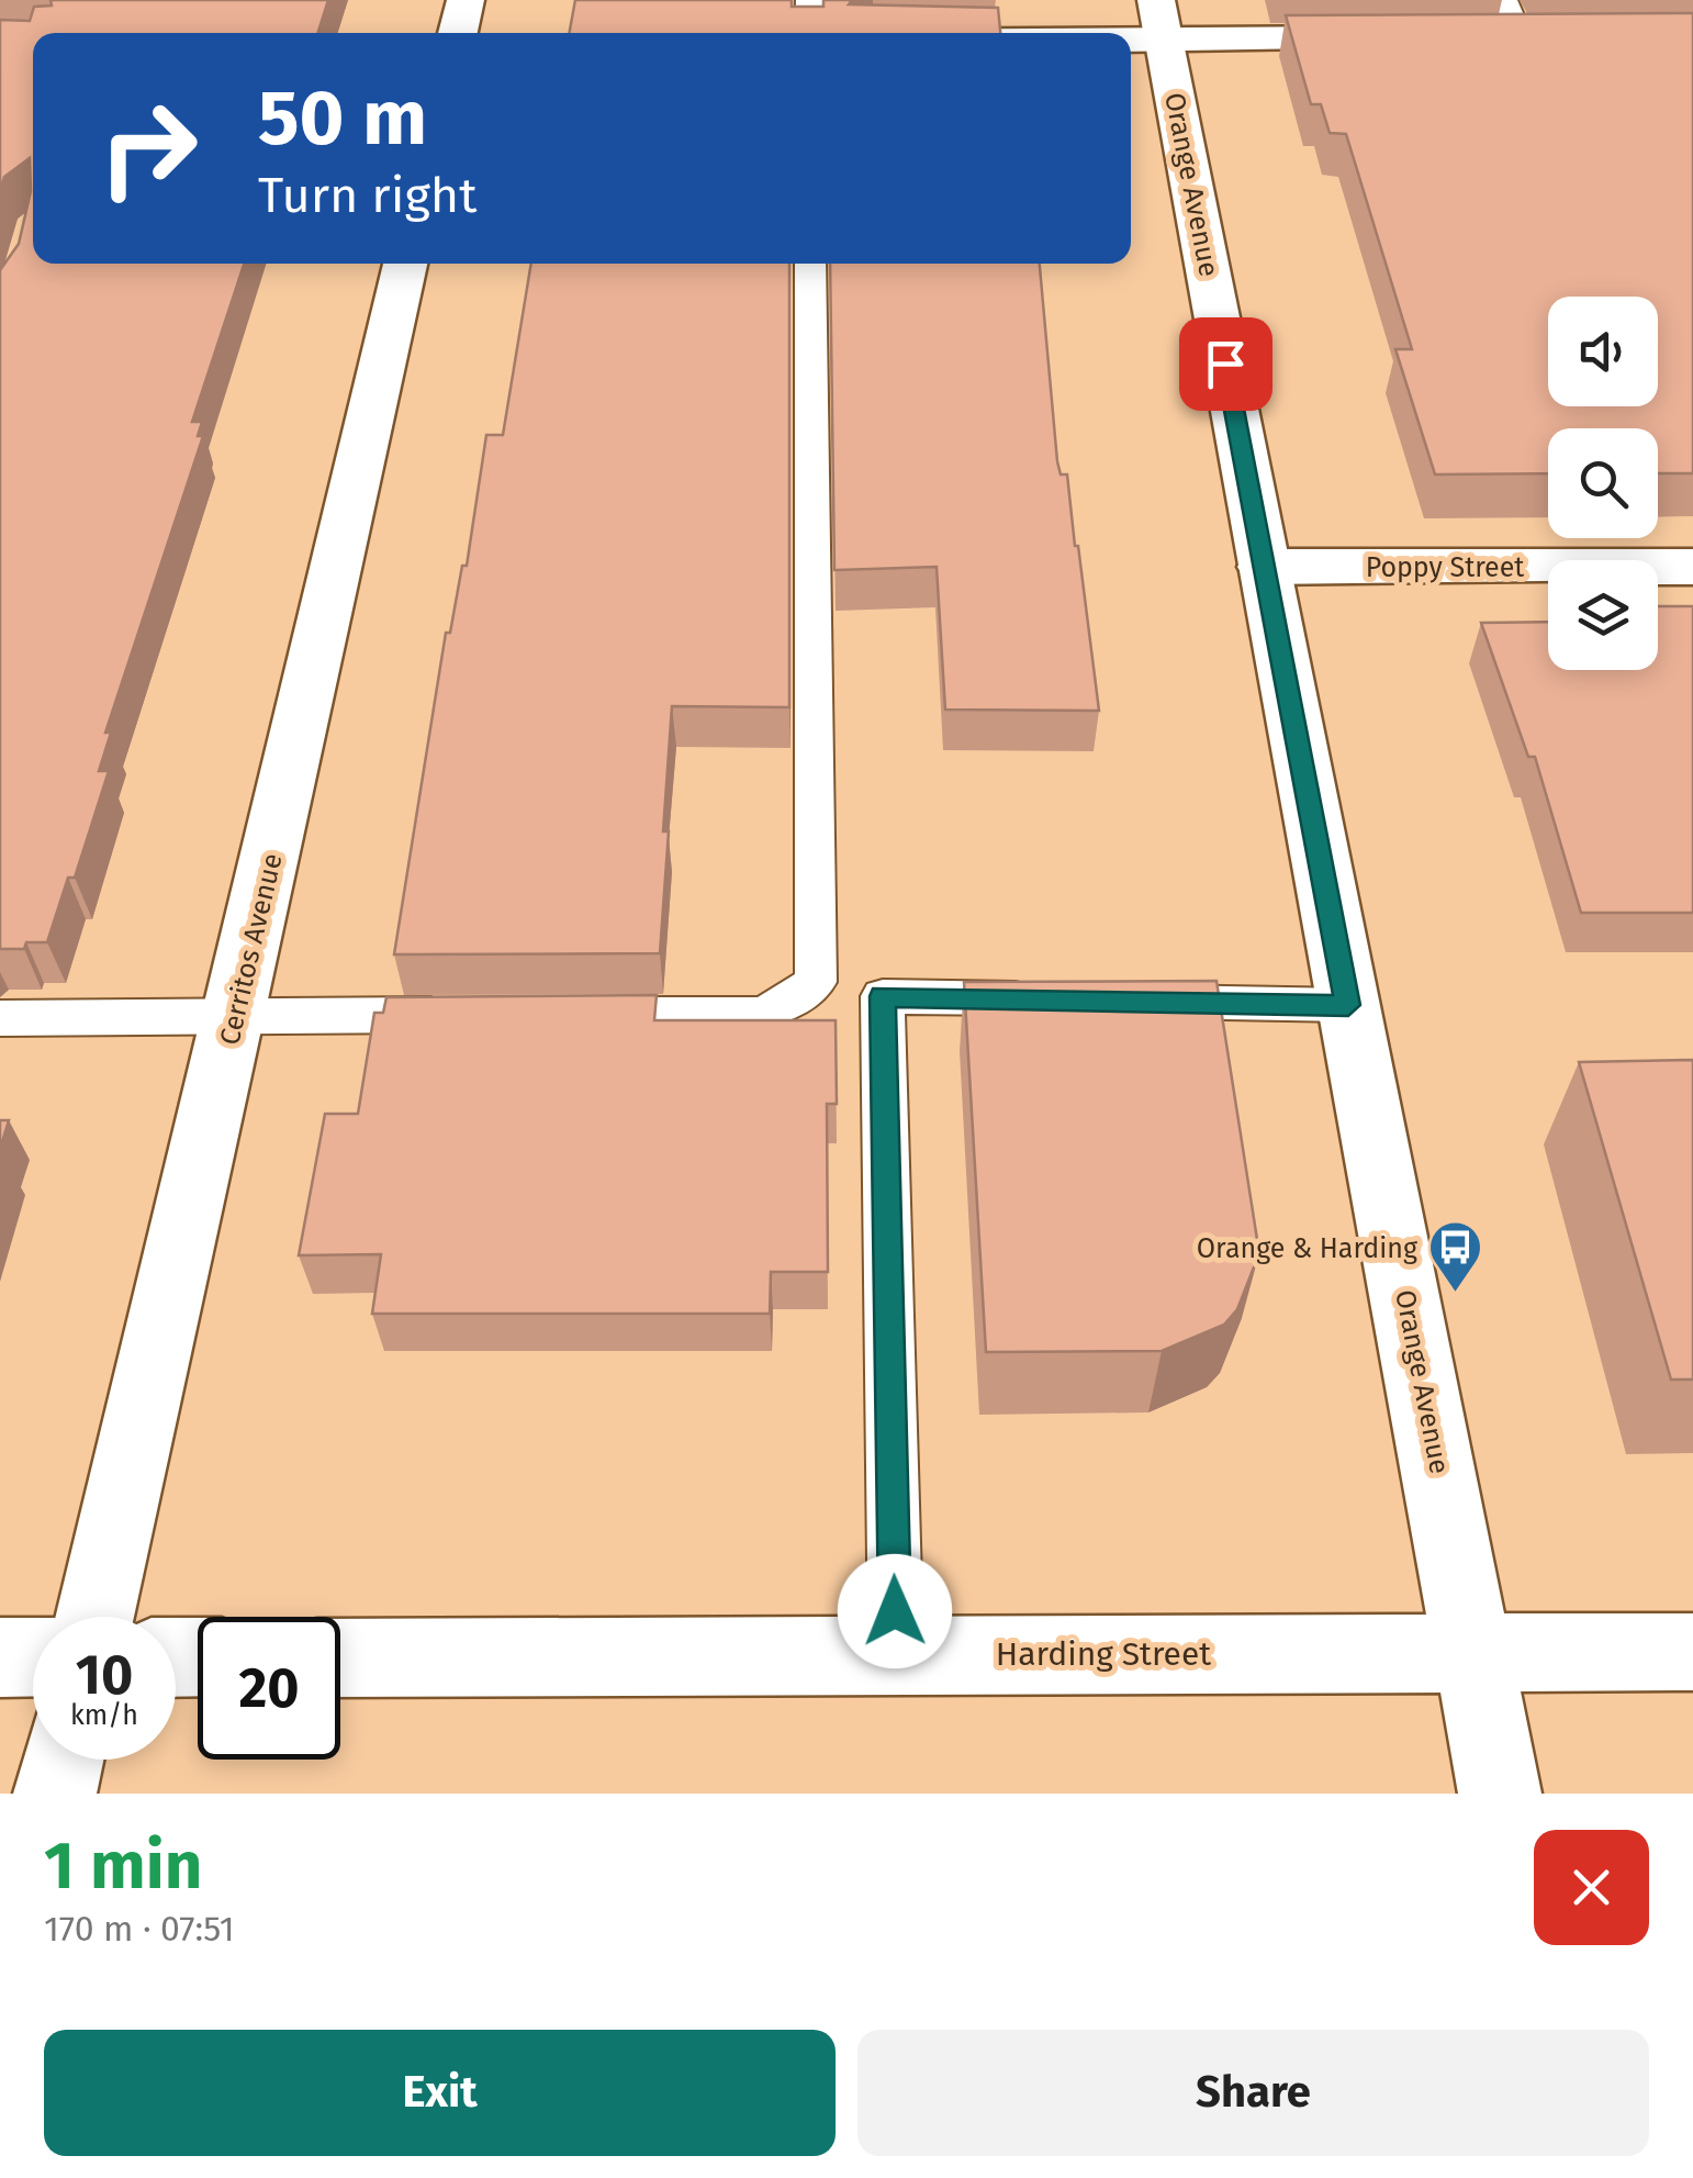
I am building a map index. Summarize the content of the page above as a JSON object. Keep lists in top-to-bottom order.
{
  "streets": {
    "street": [
      "Orange Avenue",
      "Poppy Street",
      "Cerritos Avenue",
      "Harding Street"
    ]
  },
  "crossings": [
    ["Orange Avenue", "Poppy Street"],
    ["Orange Avenue", "Harding Street"]
  ],
  "places": {
    "bus stop": ["Orange & Harding"]
  },
  "page": {
    "turn": ["50 m", "Turn right"],
    "speed": "10 km/h",
    "limit": "20",
    "heading": ["1 min", "170 m · 07:51"],
    "buttons": ["Exit", "Share"]
  }
}
